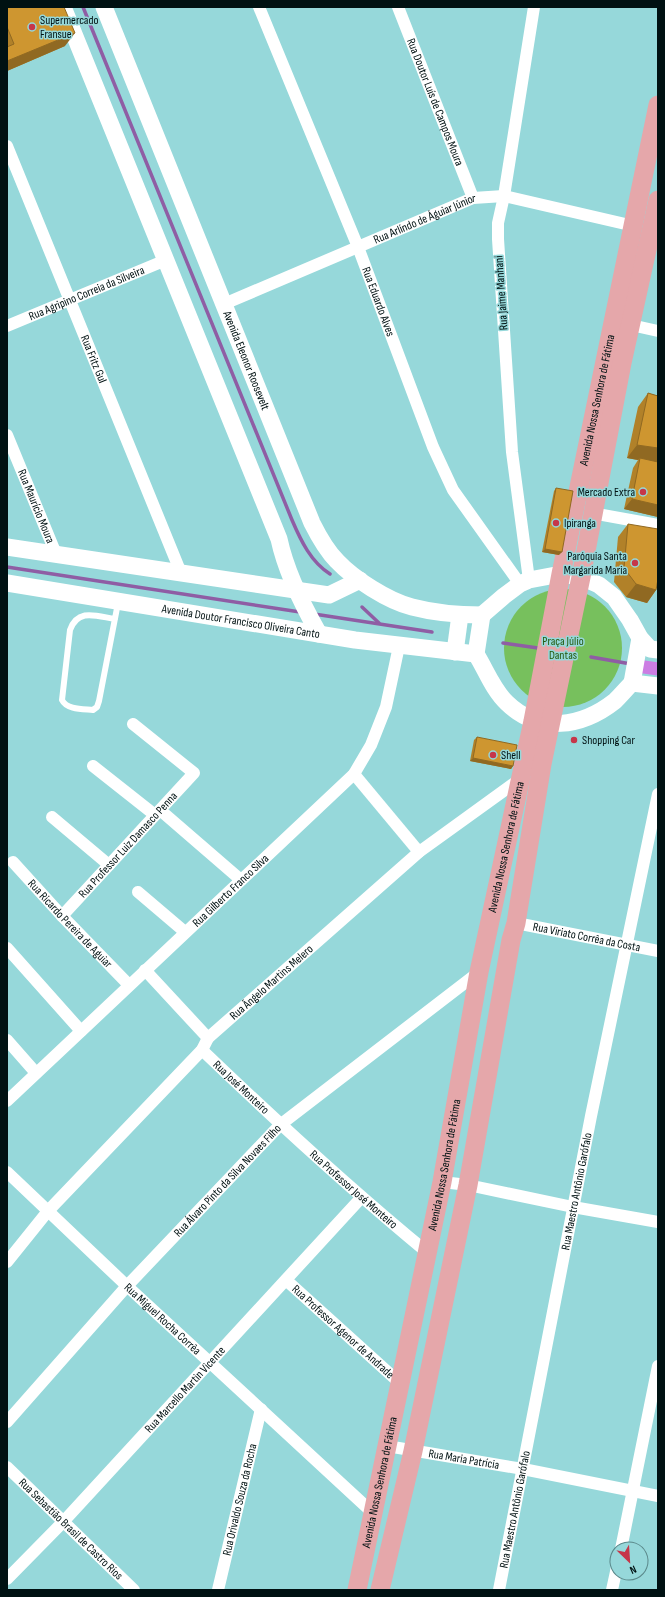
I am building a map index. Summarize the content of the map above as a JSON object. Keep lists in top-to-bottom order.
{
  "streets": {
    "main road": ["Avenida Nossa Senhora de Fátima"],
    "street": [
      "Rua Doutor Luís de Campos Moura",
      "Rua Arlíndo de Águiar Júnior",
      "Rua Agripino Correia da Silveira",
      "Rua Jaime Manhani",
      "Rua Eduardo Alves",
      "Rua Fritz Gul",
      "Avenida Eleonor Roosevelt",
      "Rua Maurício Moura",
      "Avenida Doutor Francisco Oliveira Canto",
      "Rua Professor Luiz Damasco Penna",
      "Rua Gilberto Franco Silva",
      "Rua Ricardo Pereira de Aguiar",
      "Rua Viriato Corrêa da Costa",
      "Rua Ângelo Martins Melero",
      "Rua José Monteiro",
      "Rua Álvaro Pinto da Silva Novaes Filho",
      "Rua Professor José Monteiro",
      "Rua Maestro Antônio Garófalo",
      "Rua Miguel Rocha Corrêa",
      "Rua Professor Agenor de Andrade",
      "Rua Marcello Martin Vicente",
      "Rua Maria Patrícia",
      "Rua Orivaldo Souza da Rocha",
      "Rua Sebastião Brasil de Castro Rios"
    ]
  },
  "crossings": [
    ["Rua Doutor Luís de Campos Moura", "Rua Arlíndo de Águiar Júnior"],
    ["Rua Arlíndo de Águiar Júnior", "Rua Jaime Manhani"],
    ["Rua Arlíndo de Águiar Júnior", "Rua Eduardo Alves"],
    ["Rua Arlíndo de Águiar Júnior", "Avenida Eleonor Roosevelt"],
    ["Rua Arlíndo de Águiar Júnior", "Avenida Nossa Senhora de Fátima"],
    ["Rua Agripino Correia da Silveira", "Rua Fritz Gul"],
    ["Rua Jaime Manhani", "Rua Eduardo Alves"],
    ["Avenida Nossa Senhora de Fátima", "Rua Viriato Corrêa da Costa"],
    ["Avenida Nossa Senhora de Fátima", "Rua Ângelo Martins Melero"],
    ["Avenida Nossa Senhora de Fátima", "Rua Álvaro Pinto da Silva Novaes Filho"],
    ["Avenida Nossa Senhora de Fátima", "Rua Professor José Monteiro"],
    ["Avenida Nossa Senhora de Fátima", "Rua Miguel Rocha Corrêa"],
    ["Avenida Nossa Senhora de Fátima", "Rua Professor Agenor de Andrade"],
    ["Avenida Nossa Senhora de Fátima", "Rua Maria Patrícia"],
    ["Avenida Doutor Francisco Oliveira Canto", "Rua Gilberto Franco Silva"],
    ["Rua Professor Luiz Damasco Penna", "Rua Ricardo Pereira de Aguiar"],
    ["Rua Gilberto Franco Silva", "Rua Ricardo Pereira de Aguiar"],
    ["Rua Viriato Corrêa da Costa", "Rua Maestro Antônio Garófalo"],
    ["Rua Ângelo Martins Melero", "Rua José Monteiro"],
    ["Rua Ângelo Martins Melero", "Rua Miguel Rocha Corrêa"],
    ["Rua José Monteiro", "Rua Álvaro Pinto da Silva Novaes Filho"],
    ["Rua José Monteiro", "Rua Professor José Monteiro"],
    ["Rua Álvaro Pinto da Silva Novaes Filho", "Rua Professor José Monteiro"],
    ["Rua Álvaro Pinto da Silva Novaes Filho", "Rua Miguel Rocha Corrêa"],
    ["Rua Professor José Monteiro", "Rua Marcello Martin Vicente"],
    ["Rua Maestro Antônio Garófalo", "Rua Maria Patrícia"],
    ["Rua Miguel Rocha Corrêa", "Rua Marcello Martin Vicente"],
    ["Rua Miguel Rocha Corrêa", "Rua Orivaldo Souza da Rocha"],
    ["Rua Professor Agenor de Andrade", "Rua Marcello Martin Vicente"],
    ["Rua Marcello Martin Vicente", "Rua Sebastião Brasil de Castro Rios"]
  ],
  "parks": ["Praça Júlio Dantas"],
  "places": [
    "Supermercado Fransue",
    "Mercado Extra",
    "Ipiranga",
    "Paróquia Santa Margarida Maria",
    "Shopping Car",
    "Shell"
  ],
  "north": "bottom right"
}
